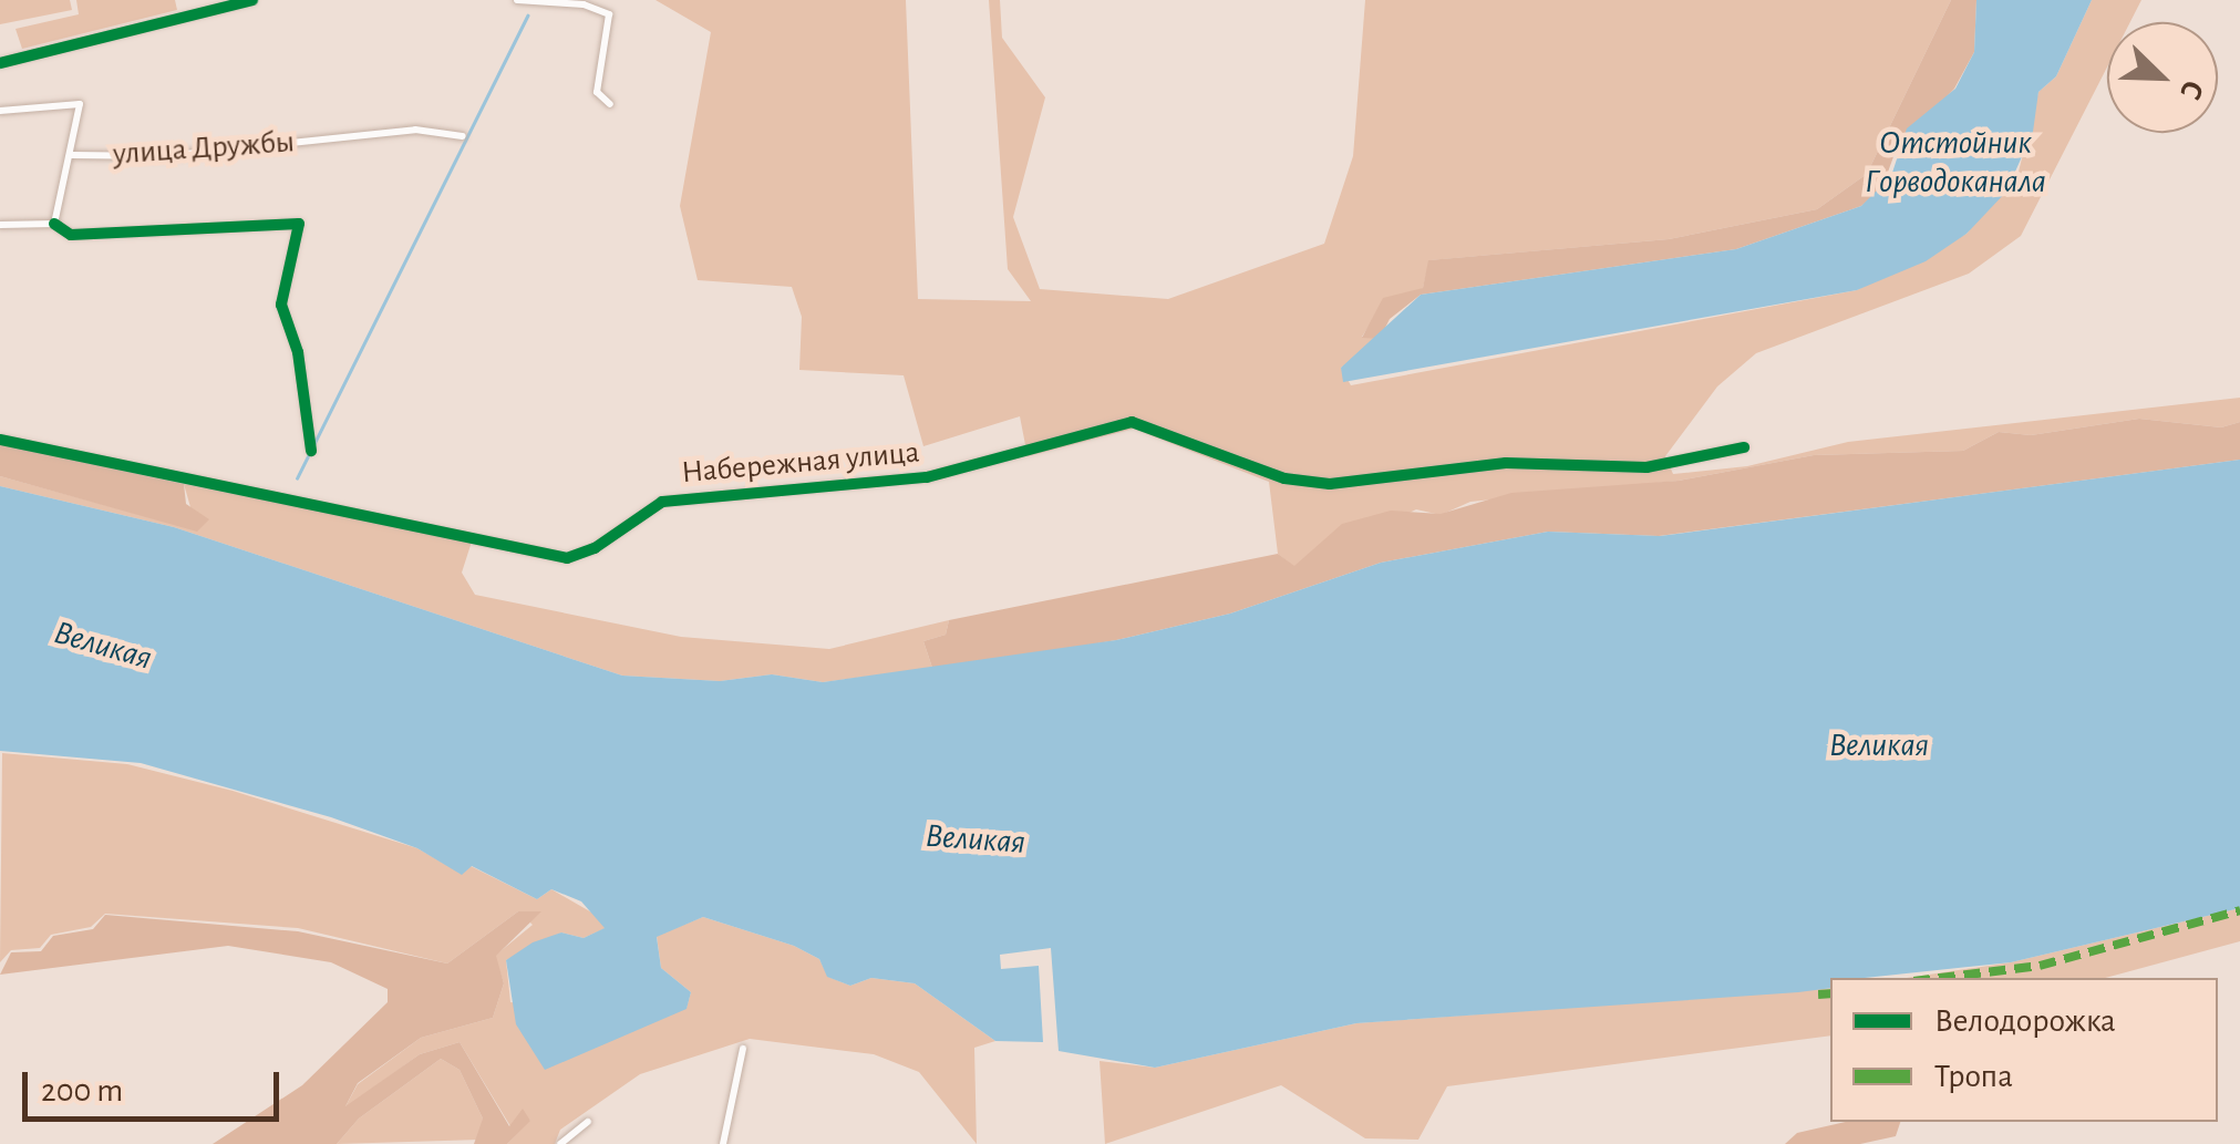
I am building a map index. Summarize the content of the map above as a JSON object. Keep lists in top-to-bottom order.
{
  "streets": {
    "street": ["улица Дружбы", "Набережная улица"]
  },
  "water": ["Отстойник Горводоканала", "Великая"],
  "legend": ["Велодорожка", "Тропа"],
  "scale_bar": "200 m",
  "north": "bottom right"
}
